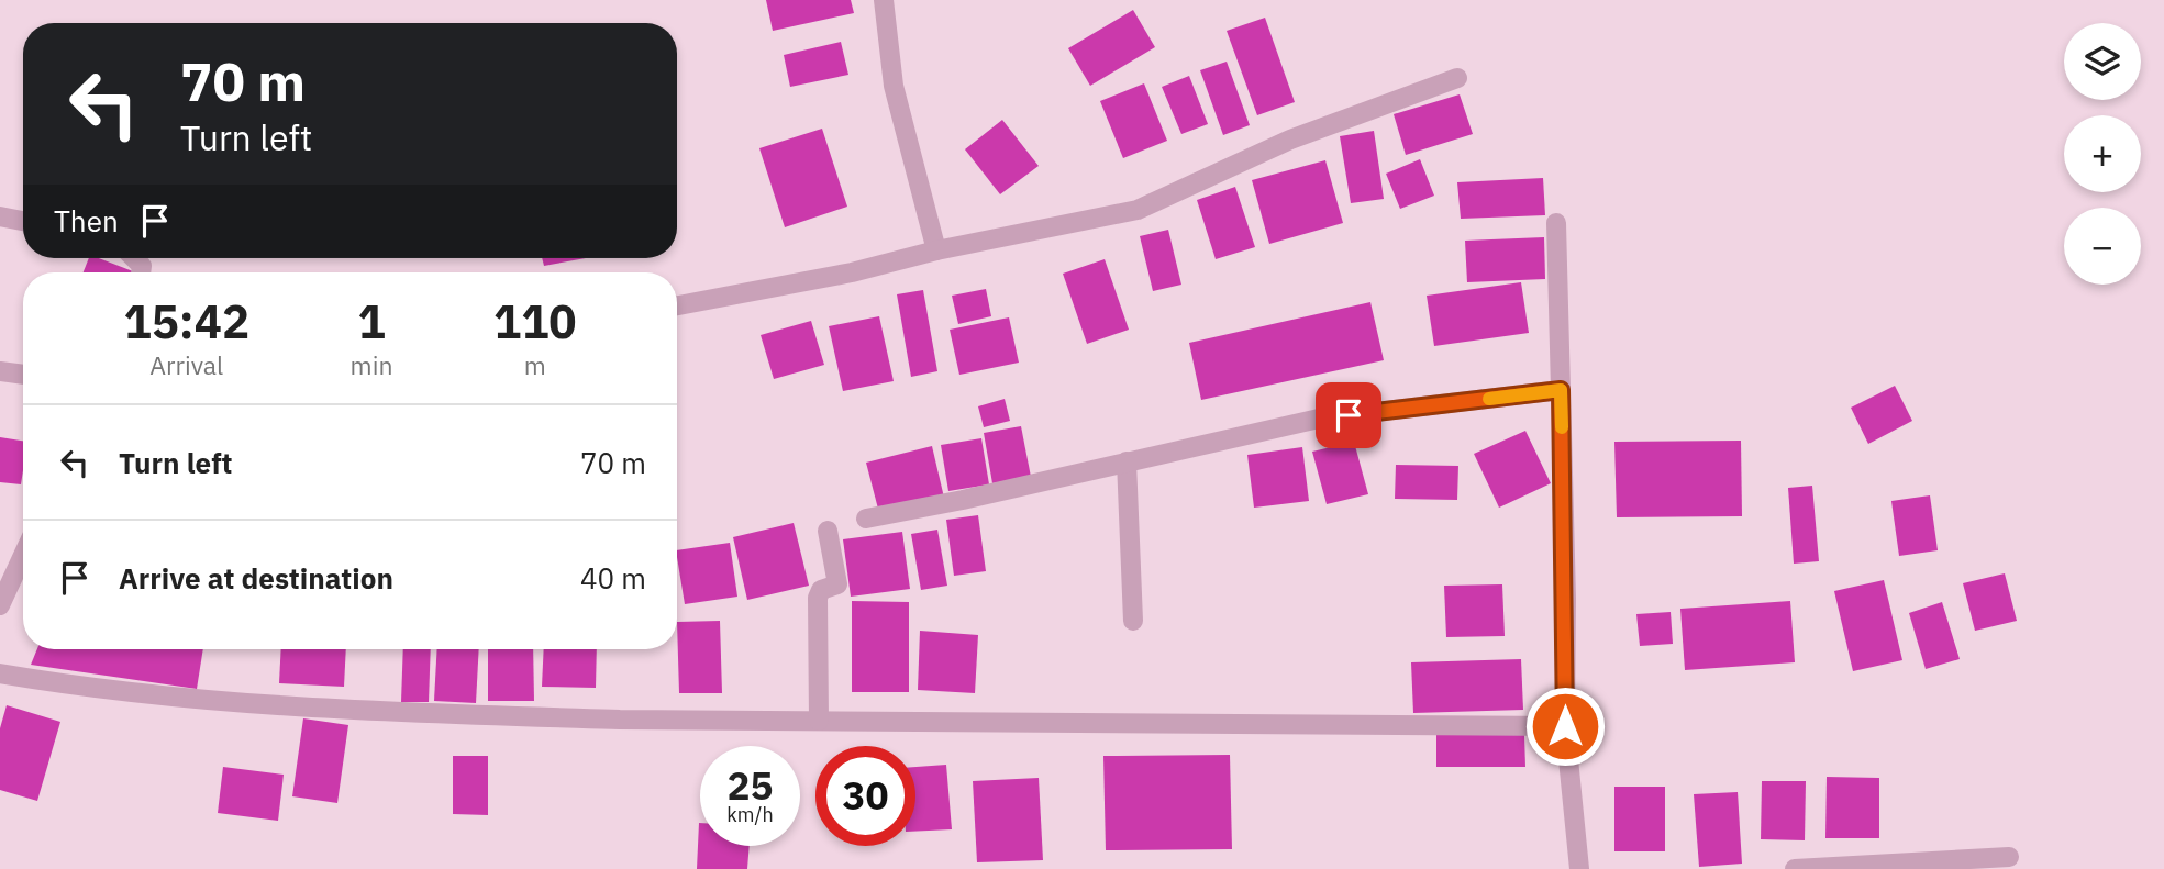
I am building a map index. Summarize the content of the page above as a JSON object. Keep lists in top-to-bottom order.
{
  "page": {
    "map_buttons": ["+", "−"],
    "turn": ["70 m", "Turn left"],
    "then": "Then",
    "eta": [
      "15:42",
      "Arrival",
      "1",
      "min",
      "110",
      "m"
    ],
    "list": [
      {
        "name": "Turn left",
        "value": "70 m"
      },
      {
        "name": "Arrive at destination",
        "value": "40 m"
      }
    ],
    "speed": "25 km/h",
    "limit": "30"
  }
}
